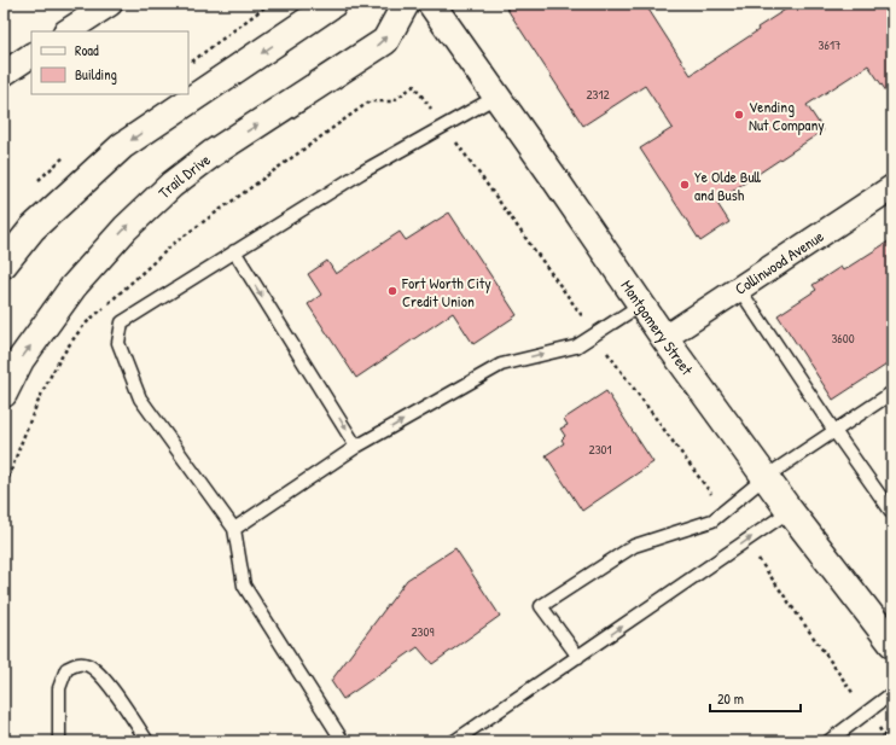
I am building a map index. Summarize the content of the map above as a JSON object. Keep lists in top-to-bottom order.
{
  "streets": {
    "street": ["Trail Drive", "Collinwood Avenue", "Montgomery Street"]
  },
  "crossings": [
    ["Collinwood Avenue", "Montgomery Street"]
  ],
  "places": ["Vending Nut Company", "Ye Olde Bull and Bush", "Fort Worth City Credit Union"],
  "house_numbers": [
    "3617",
    "2312",
    "3600",
    "2301",
    "2309"
  ],
  "legend": ["Road", "Building"],
  "scale_bar": "20 m"
}
